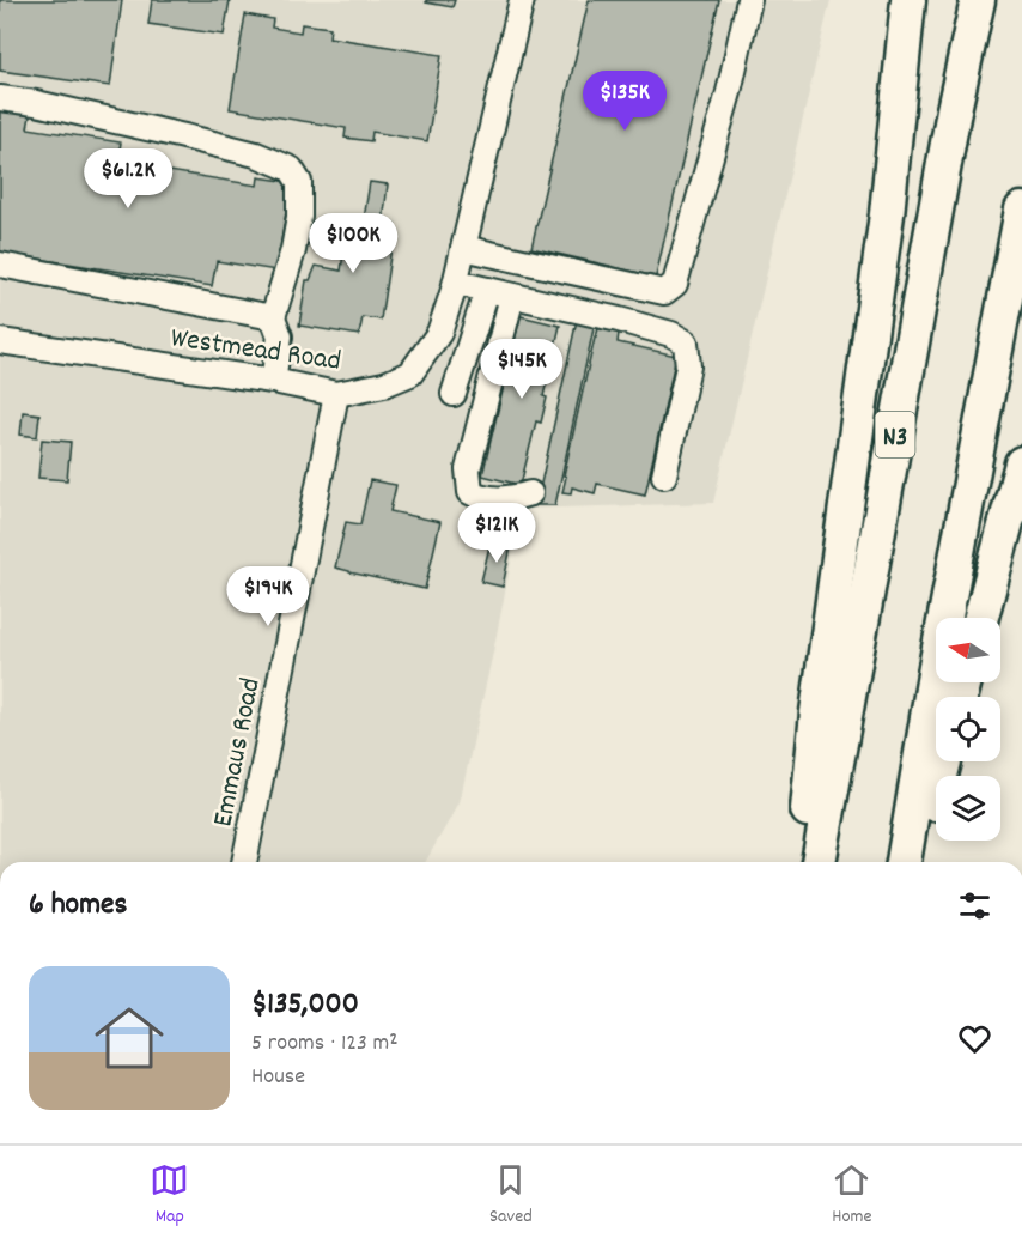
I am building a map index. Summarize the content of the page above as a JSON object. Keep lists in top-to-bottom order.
{
  "streets": {
    "highway": ["N3"],
    "street": ["Westmead Road", "Emmaus Road"]
  },
  "crossings": [
    ["Westmead Road", "Emmaus Road"]
  ],
  "north": "left",
  "page": {
    "price": [
      "$135K",
      "$61.2K",
      "$100K",
      "$145K",
      "$121K",
      "$194K"
    ],
    "heading": "6 homes",
    "list": [
      {
        "name": "$135,000",
        "note": "5 rooms · 123 m² · House"
      }
    ],
    "tabs": ["Map", "Saved", "Home"]
  }
}
